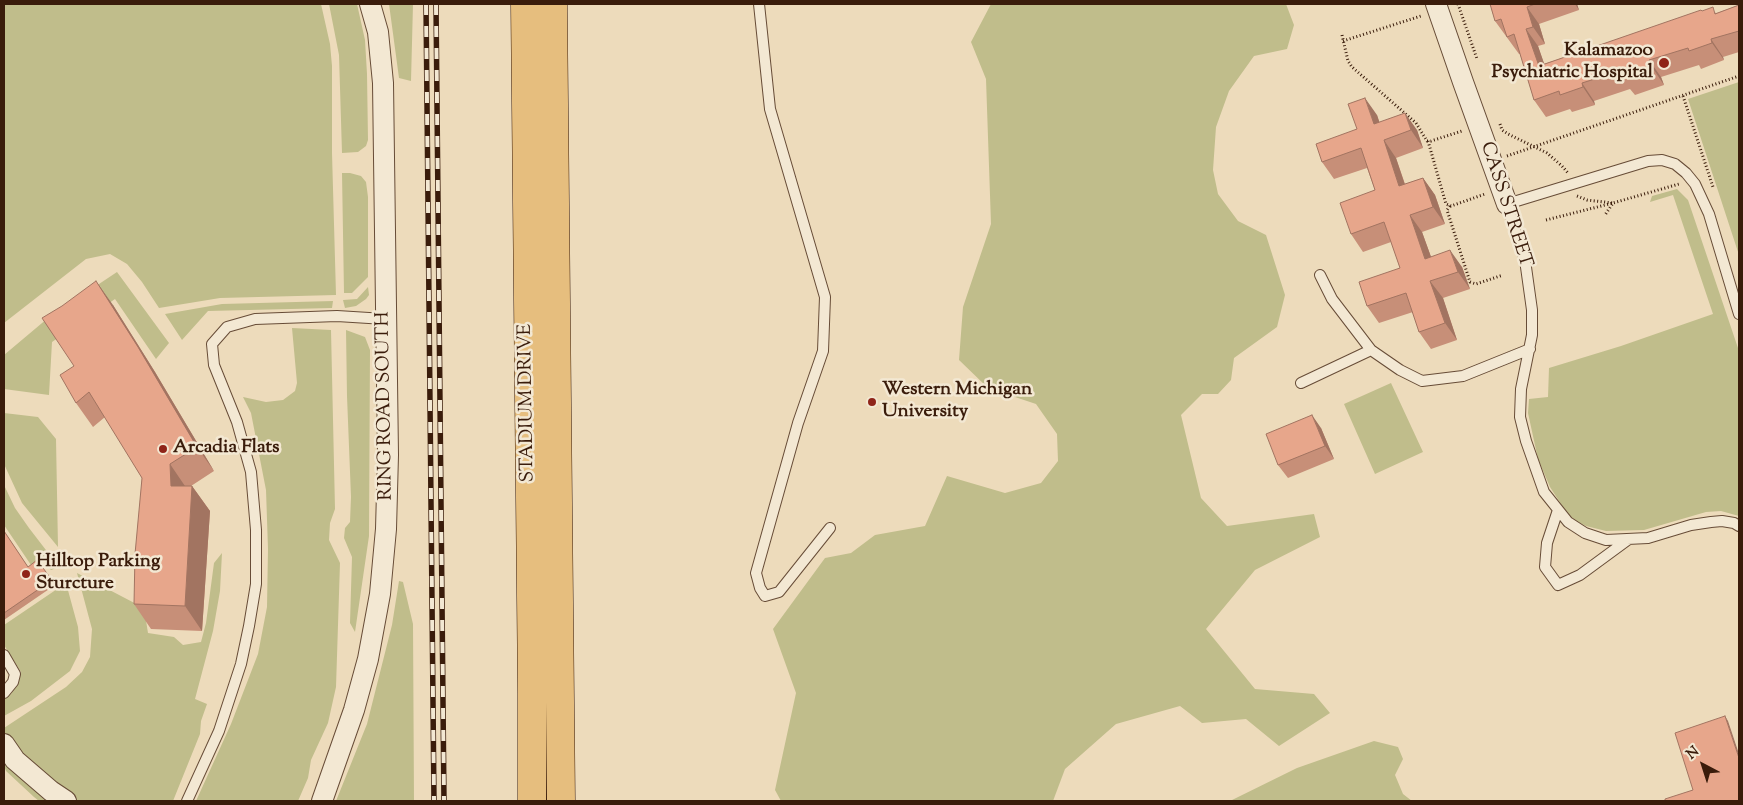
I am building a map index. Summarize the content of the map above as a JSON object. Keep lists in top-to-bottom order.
{
  "streets": {
    "main road": ["STADIUM DRIVE"],
    "street": ["CASS STREET", "RING ROAD SOUTH"]
  },
  "places": [
    "Kalamazoo Psychiatric Hospital",
    "Western Michigan University",
    "Arcadia Flats",
    "Hilltop Parking Sturcture"
  ],
  "north": "top left"
}
